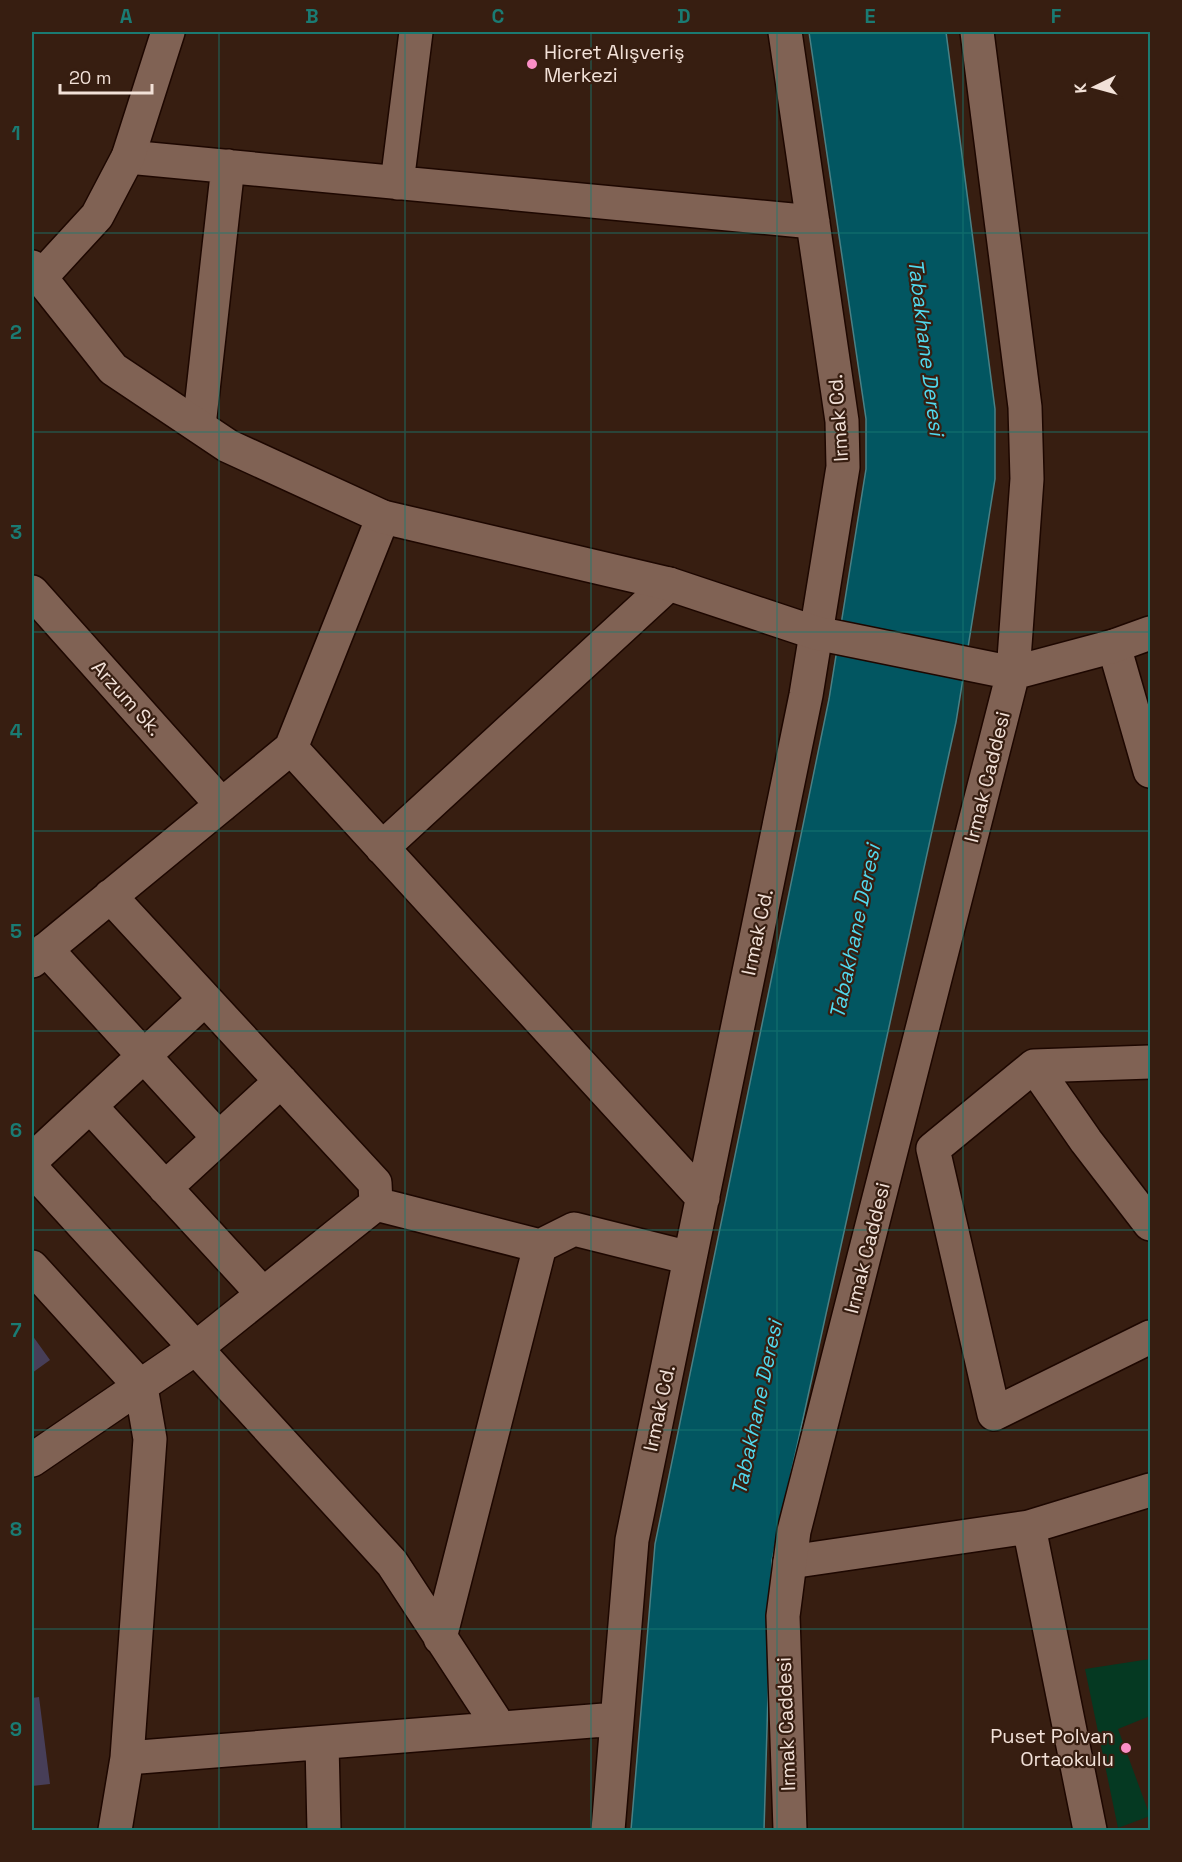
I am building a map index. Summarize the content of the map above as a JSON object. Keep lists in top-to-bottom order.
{
  "streets": {
    "street": ["Irmak Cd.", "Arzum Sk.", "Irmak Caddesi"]
  },
  "water": ["Tabakhane Deresi"],
  "places": ["Hicret Alışveriş Merkezi", "Puset Polvan Ortaokulu"],
  "scale_bar": "20 m",
  "north": "left",
  "grid": {
    "columns": [
      "A",
      "B",
      "C",
      "D",
      "E",
      "F"
    ],
    "rows": [
      "1",
      "2",
      "3",
      "4",
      "5",
      "6",
      "7",
      "8",
      "9"
    ]
  }
}
